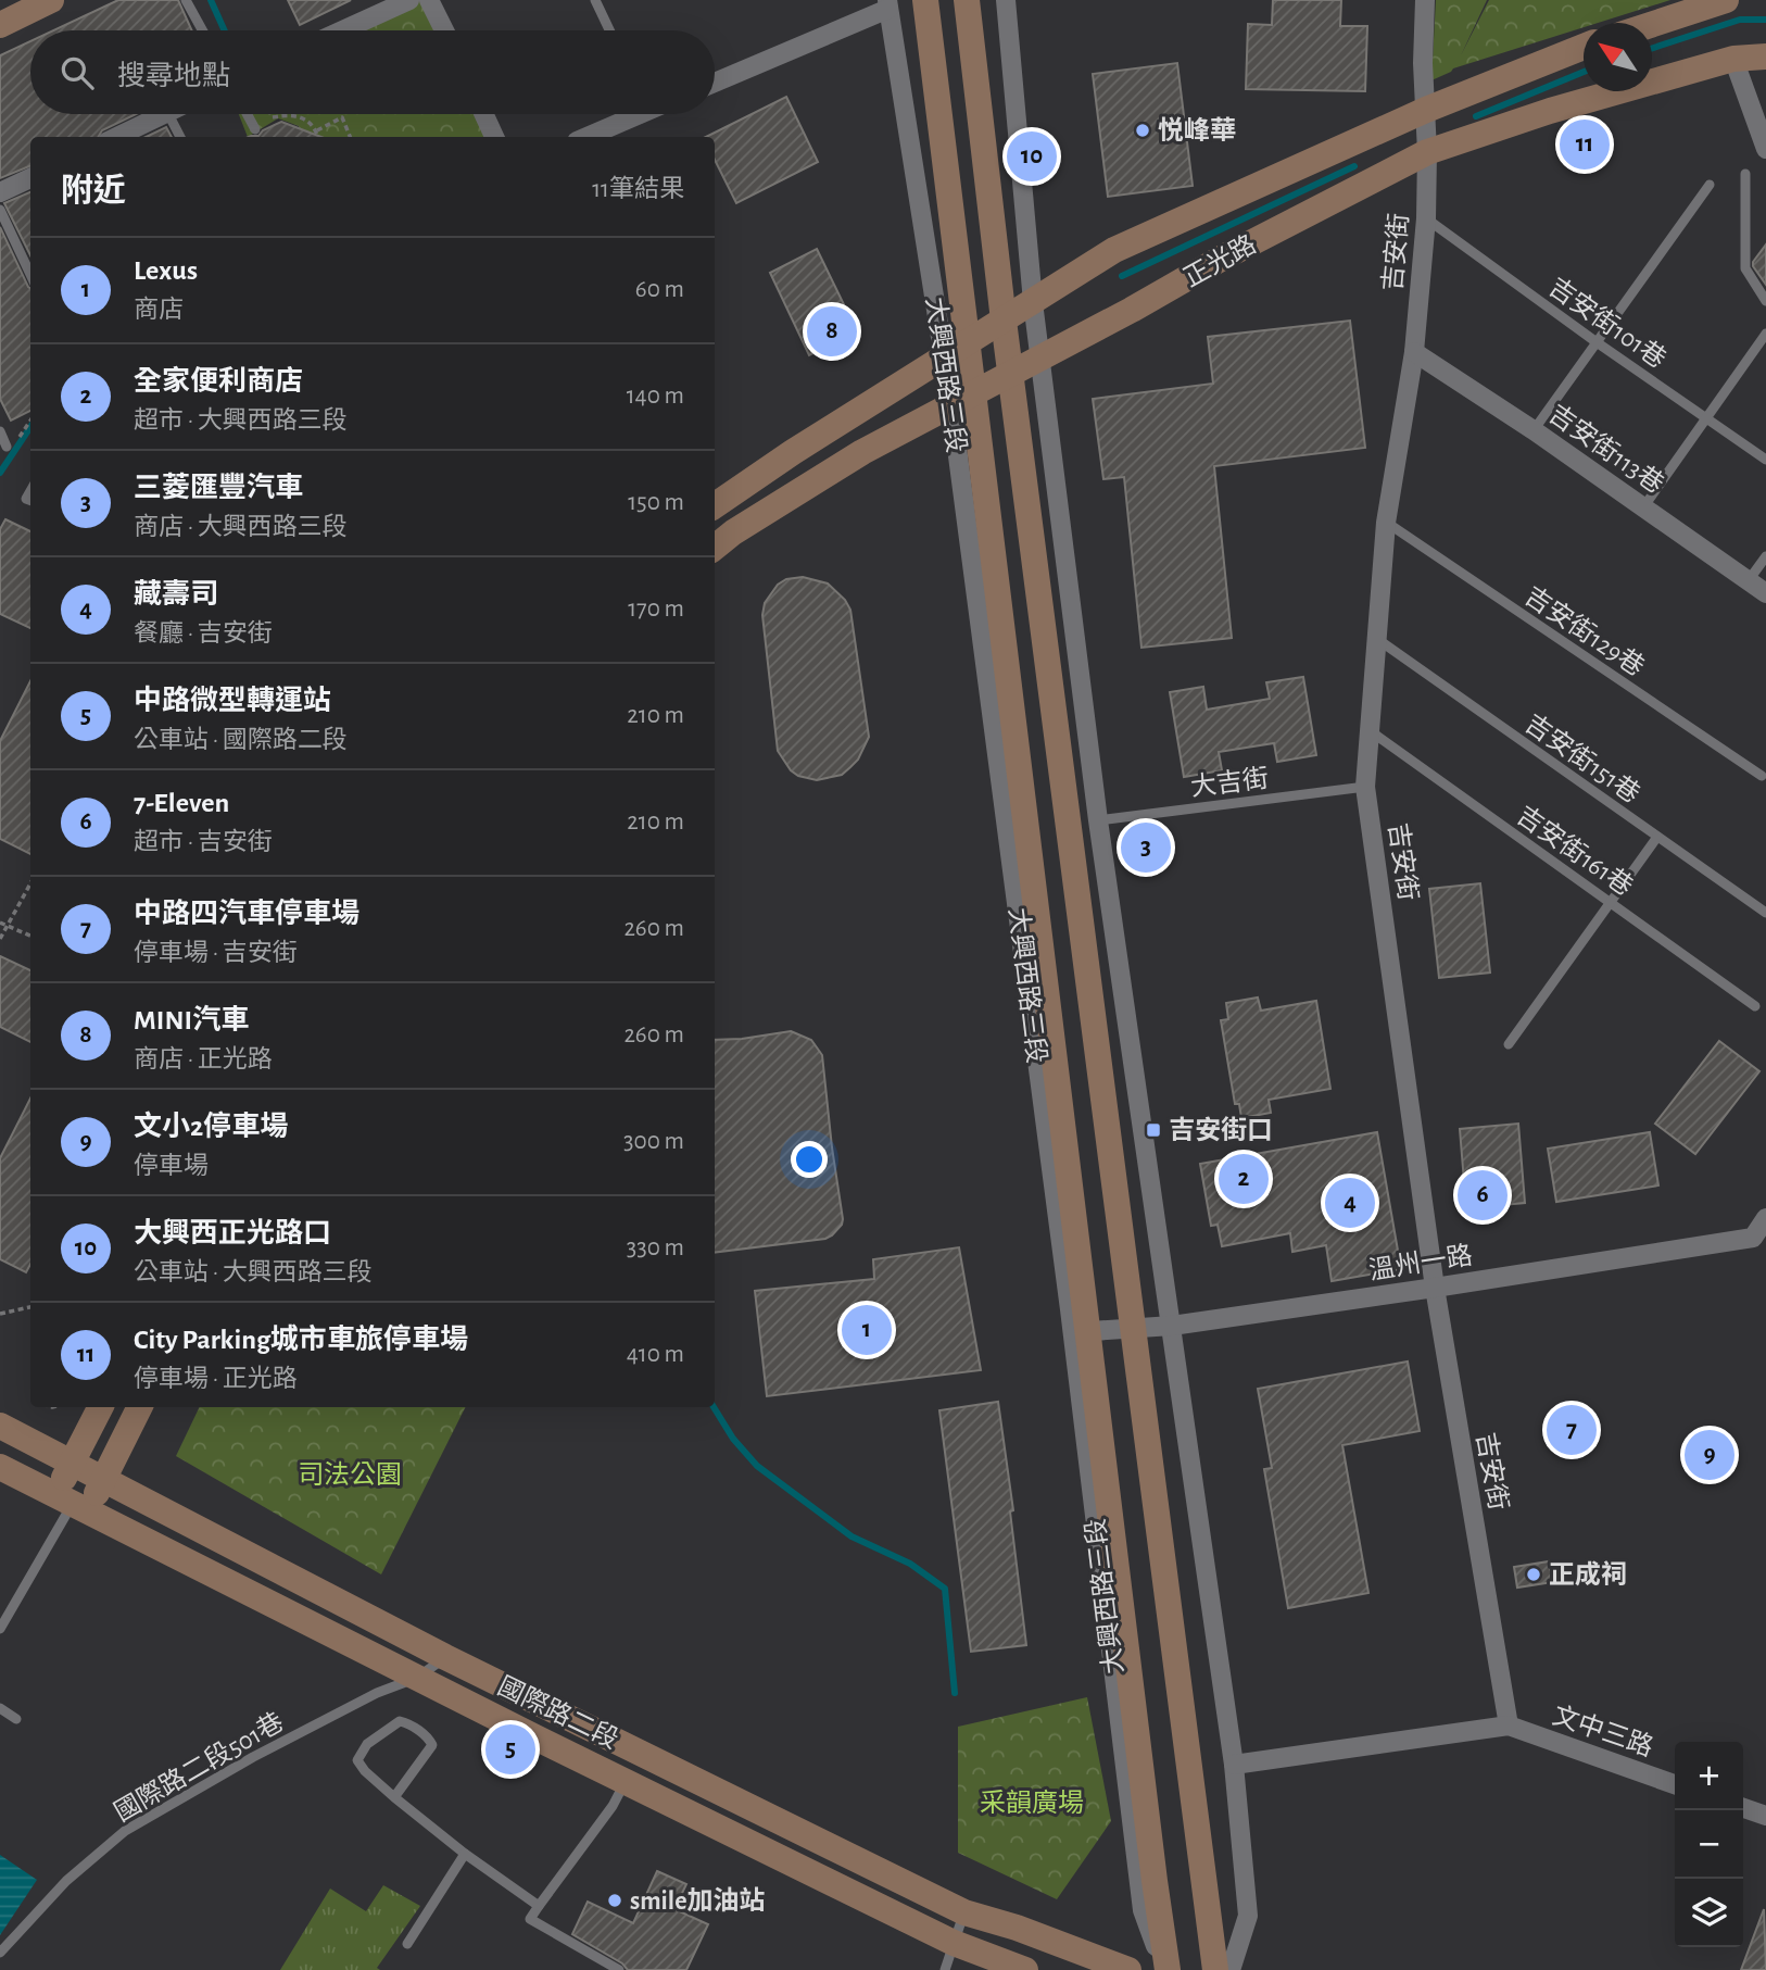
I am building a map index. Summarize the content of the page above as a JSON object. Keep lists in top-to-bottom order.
{
  "streets": {
    "street": [
      "吉安街",
      "正光路",
      "大興西路三段",
      "吉安街113巷",
      "溫州一路",
      "國際路二段",
      "文中三路"
    ],
    "lane": [
      "吉安街101巷",
      "吉安街129巷",
      "吉安街151巷",
      "大吉街",
      "吉安街161巷",
      "國際路二段501巷"
    ]
  },
  "crossings": [
    ["吉安街", "正光路"],
    ["吉安街", "吉安街101巷"],
    ["吉安街", "吉安街113巷"],
    ["吉安街", "吉安街129巷"],
    ["吉安街", "吉安街151巷"],
    ["吉安街", "大吉街"],
    ["吉安街", "吉安街161巷"],
    ["吉安街", "溫州一路"],
    ["吉安街", "文中三路"],
    ["正光路", "大興西路三段"],
    ["大興西路三段", "溫州一路"],
    ["國際路二段", "國際路二段501巷"]
  ],
  "parks": ["司法公園", "采韻廣場"],
  "places": {
    "other": ["悦峰華", "正成祠", "smile加油站"],
    "transit": ["吉安街口"]
  },
  "north": "top left",
  "page": {
    "search": "搜尋地點",
    "pins": [
      "11",
      "10",
      "8",
      "3",
      "2",
      "6",
      "4",
      "1",
      "7",
      "9",
      "5"
    ],
    "heading": ["附近", "11筆結果"],
    "list": [
      {
        "mark": "1",
        "name": "Lexus",
        "note": "商店",
        "value": "60 m"
      },
      {
        "mark": "2",
        "name": "全家便利商店",
        "note": "超市 · 大興西路三段",
        "value": "140 m"
      },
      {
        "mark": "3",
        "name": "三菱匯豐汽車",
        "note": "商店 · 大興西路三段",
        "value": "150 m"
      },
      {
        "mark": "4",
        "name": "藏壽司",
        "note": "餐廳 · 吉安街",
        "value": "170 m"
      },
      {
        "mark": "5",
        "name": "中路微型轉運站",
        "note": "公車站 · 國際路二段",
        "value": "210 m"
      },
      {
        "mark": "6",
        "name": "7-Eleven",
        "note": "超市 · 吉安街",
        "value": "210 m"
      },
      {
        "mark": "7",
        "name": "中路四汽車停車場",
        "note": "停車場 · 吉安街",
        "value": "260 m"
      },
      {
        "mark": "8",
        "name": "MINI汽車",
        "note": "商店 · 正光路",
        "value": "260 m"
      },
      {
        "mark": "9",
        "name": "文小2停車場",
        "note": "停車場",
        "value": "300 m"
      },
      {
        "mark": "10",
        "name": "大興西正光路口",
        "note": "公車站 · 大興西路三段",
        "value": "330 m"
      },
      {
        "mark": "11",
        "name": "City Parking城市車旅停車場",
        "note": "停車場 · 正光路",
        "value": "410 m"
      }
    ],
    "map_buttons": ["+", "−"]
  }
}
